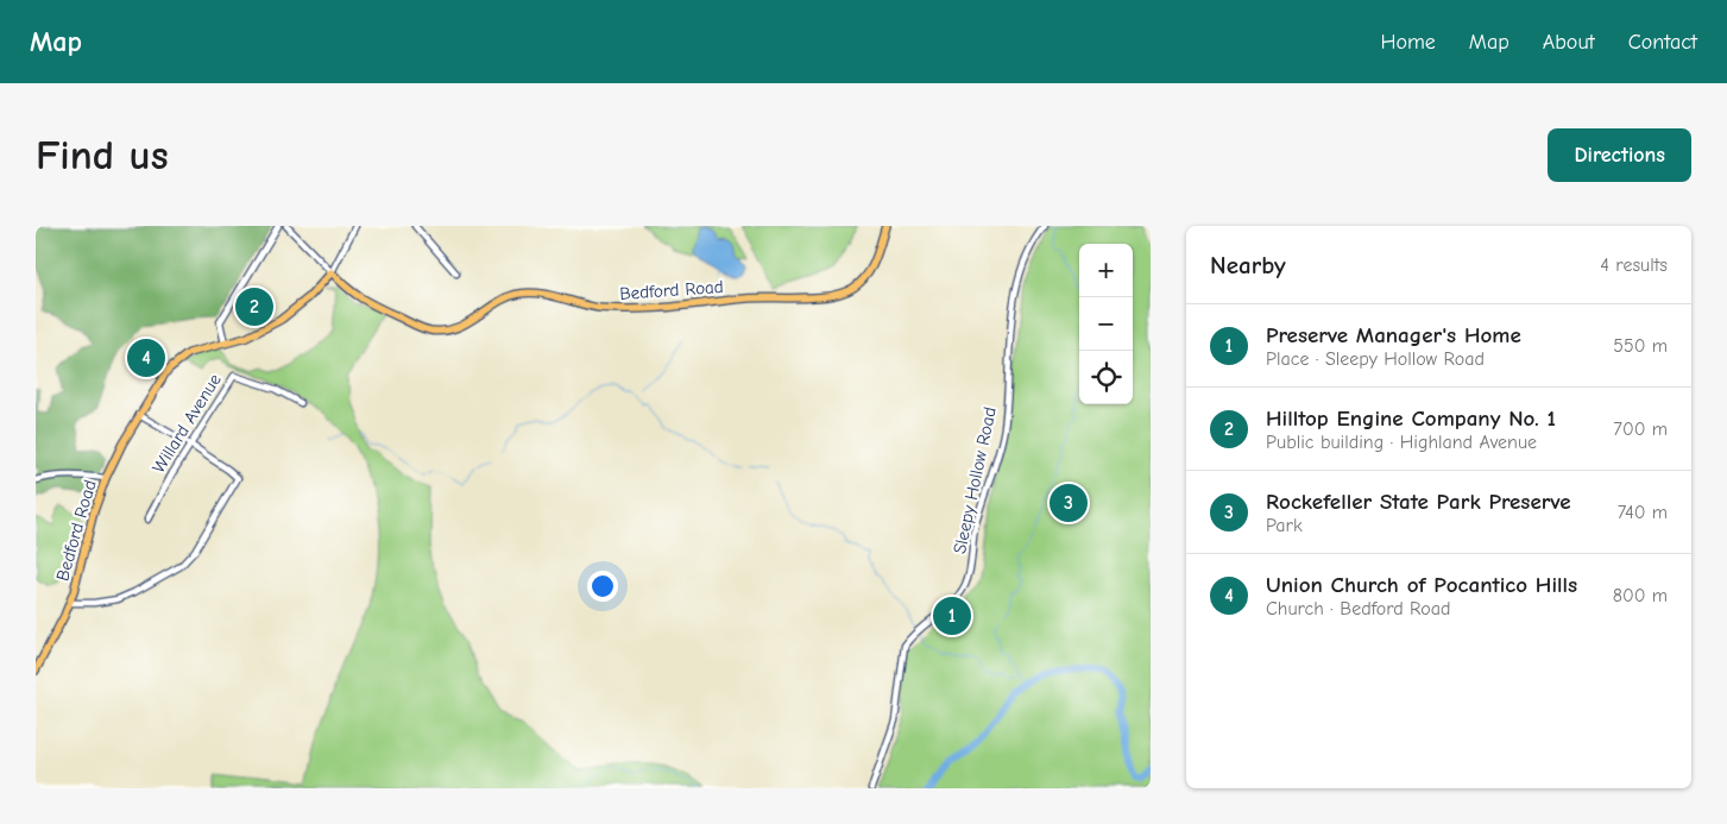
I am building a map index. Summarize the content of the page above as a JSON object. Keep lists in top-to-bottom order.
{
  "streets": {
    "main road": ["Bedford Road"],
    "street": ["Willard Avenue", "Sleepy Hollow Road"]
  },
  "page": {
    "header": "Map",
    "nav": [
      "Home",
      "Map",
      "About",
      "Contact"
    ],
    "buttons": "Directions",
    "title": "Find us",
    "heading": ["Nearby", "4 results"],
    "map_buttons": ["+", "−"],
    "pins": [
      "2",
      "4",
      "3",
      "1"
    ],
    "list": [
      {
        "mark": "1",
        "name": "Preserve Manager's Home",
        "note": "Place · Sleepy Hollow Road",
        "value": "550 m"
      },
      {
        "mark": "2",
        "name": "Hilltop Engine Company No. 1",
        "note": "Public building · Highland Avenue",
        "value": "700 m"
      },
      {
        "mark": "3",
        "name": "Rockefeller State Park Preserve",
        "note": "Park",
        "value": "740 m"
      },
      {
        "mark": "4",
        "name": "Union Church of Pocantico Hills",
        "note": "Church · Bedford Road",
        "value": "800 m"
      }
    ]
  }
}
